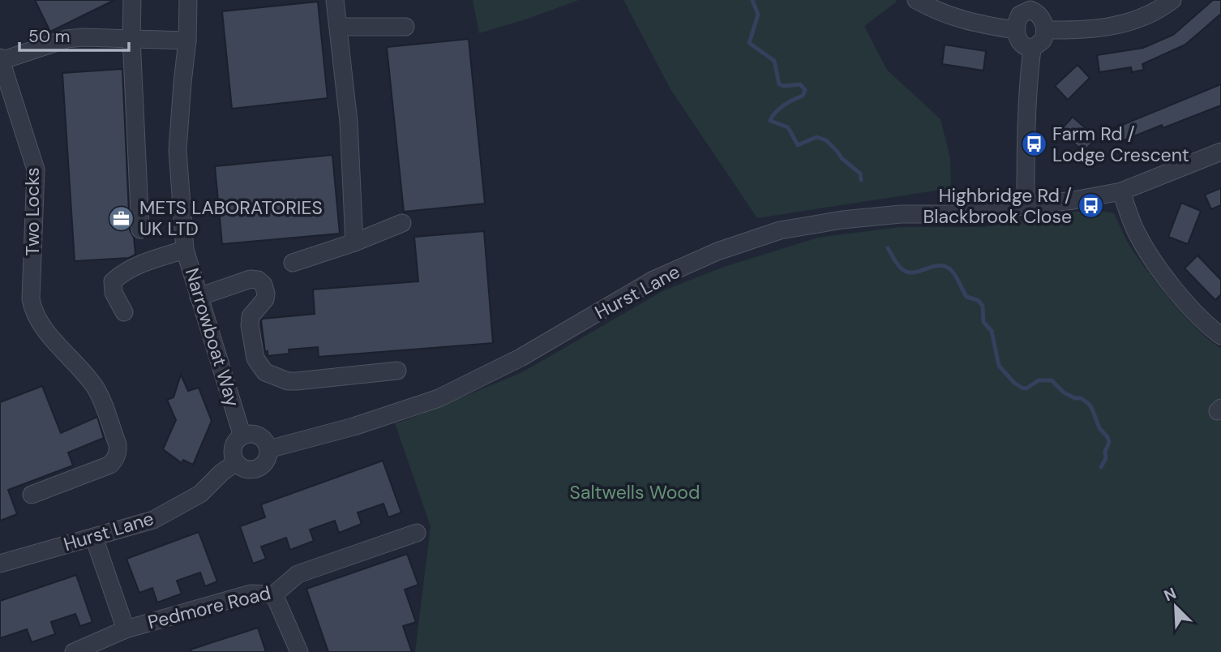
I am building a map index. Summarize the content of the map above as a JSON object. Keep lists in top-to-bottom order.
{
  "streets": {
    "street": [
      "Two Locks",
      "Hurst Lane",
      "Narrowboat Way",
      "Pedmore Road"
    ]
  },
  "crossings": [
    ["Two Locks", "Narrowboat Way"],
    ["Hurst Lane", "Narrowboat Way"]
  ],
  "parks": ["Saltwells Wood"],
  "places": {
    "bus stop": ["Farm Rd / Lodge Crescent", "Highbridge Rd / Blackbrook Close"],
    "office": ["METS LABORATORIES UK LTD"]
  },
  "scale_bar": "50 m",
  "north": "top left"
}
